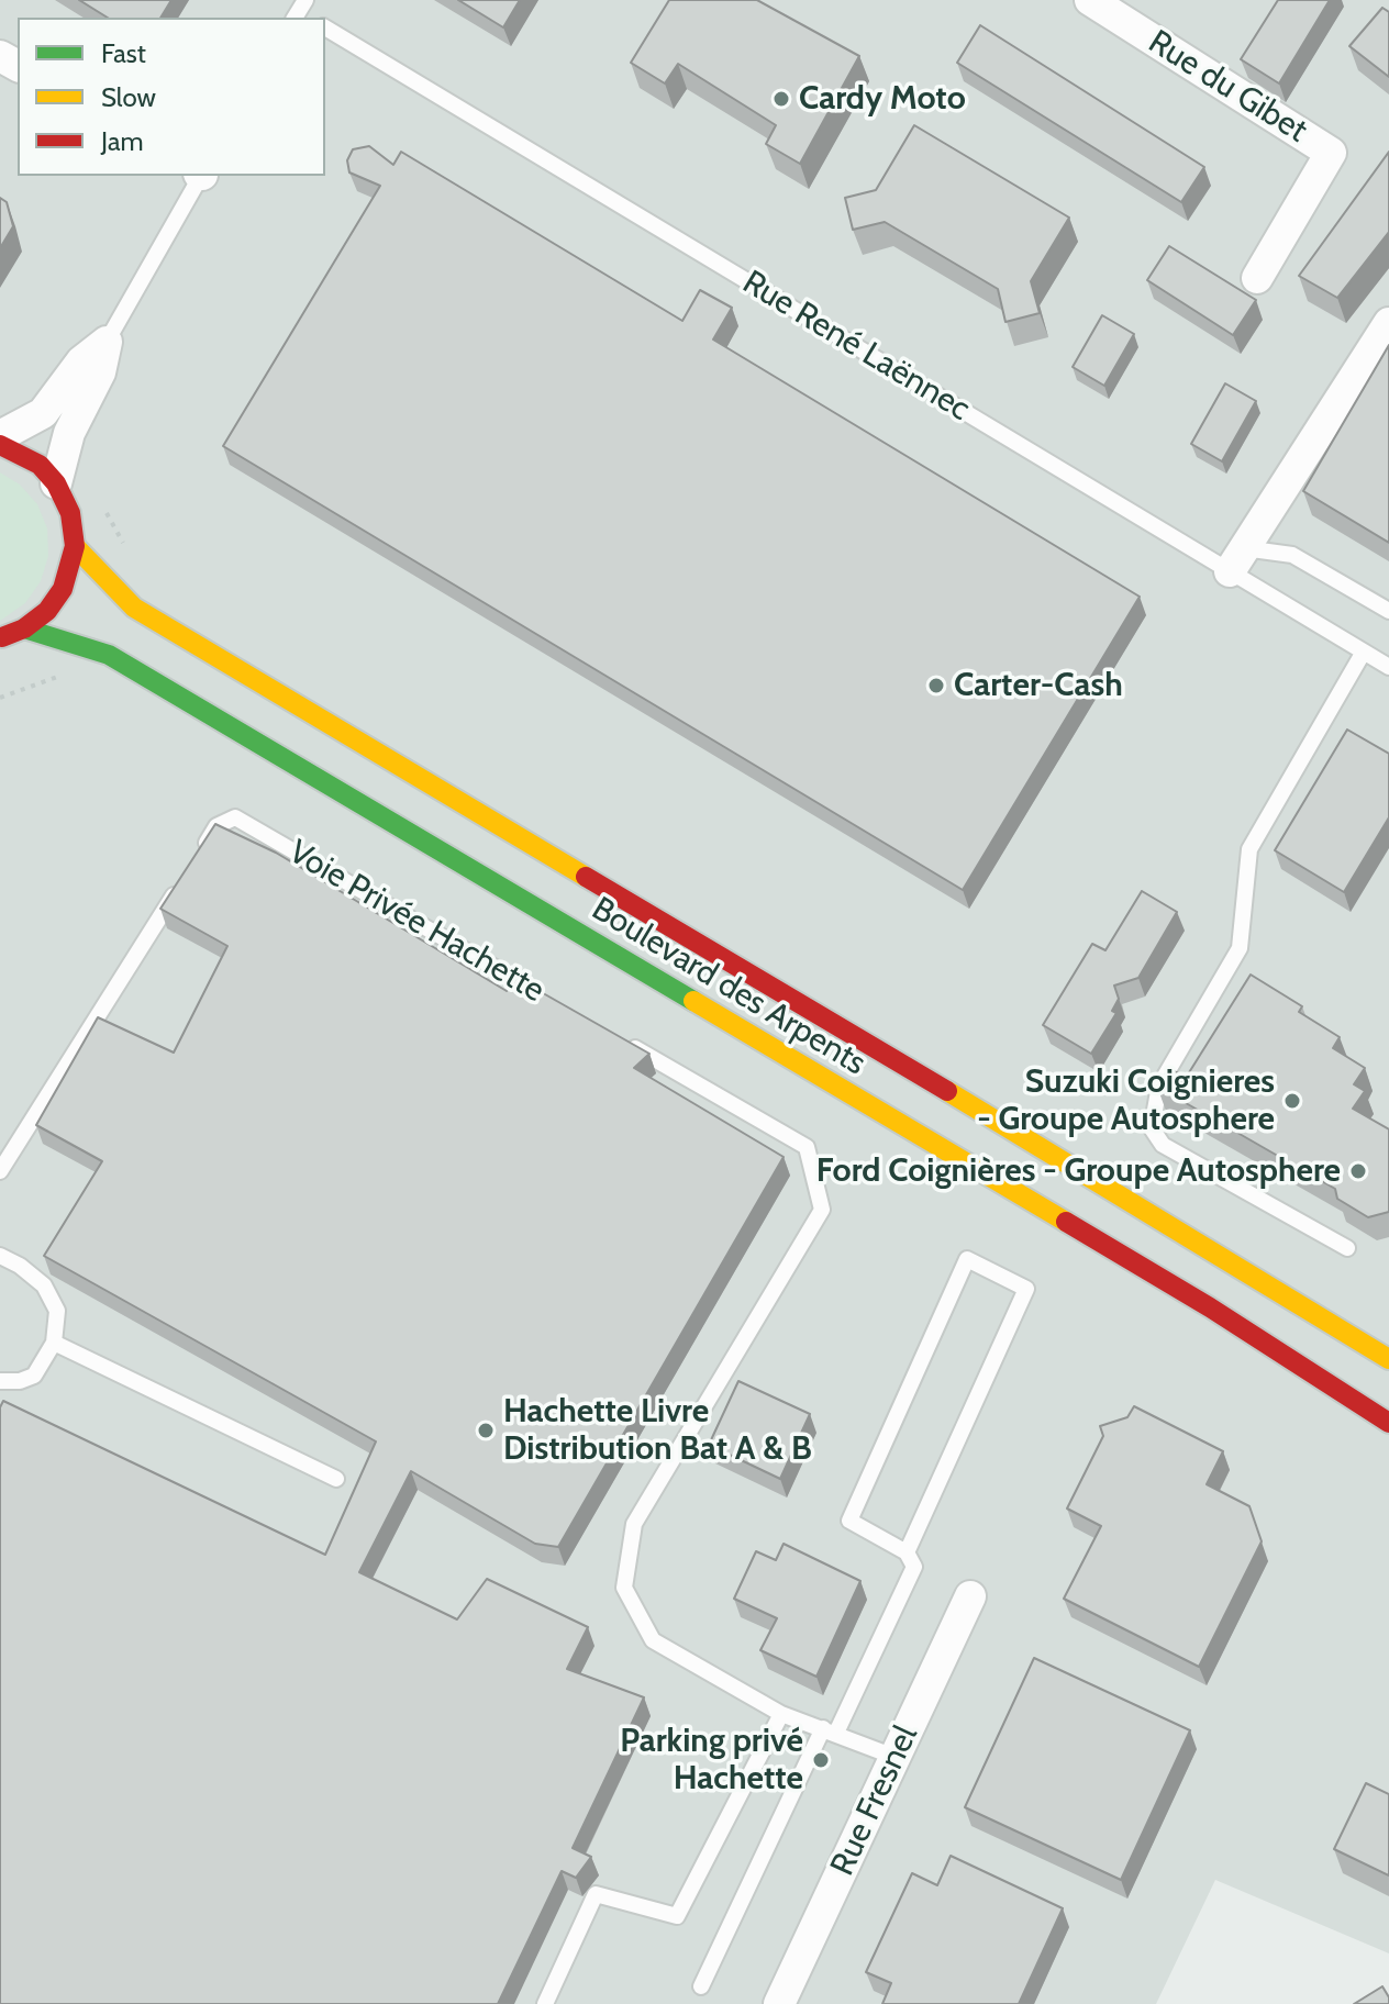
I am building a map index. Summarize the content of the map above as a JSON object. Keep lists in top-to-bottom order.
{
  "streets": {
    "street": ["Rue du Gibet", "Boulevard des Arpents", "Rue Fresnel"],
    "lane": ["Rue René Laënnec", "Voie Privée Hachette"]
  },
  "places": [
    "Cardy Moto",
    "Carter-Cash",
    "Suzuki Coignieres - Groupe Autosphere",
    "Ford Coignières - Groupe Autosphere",
    "Hachette Livre Distribution Bat A & B",
    "Parking privé Hachette"
  ],
  "legend": ["Fast", "Slow", "Jam"]
}
